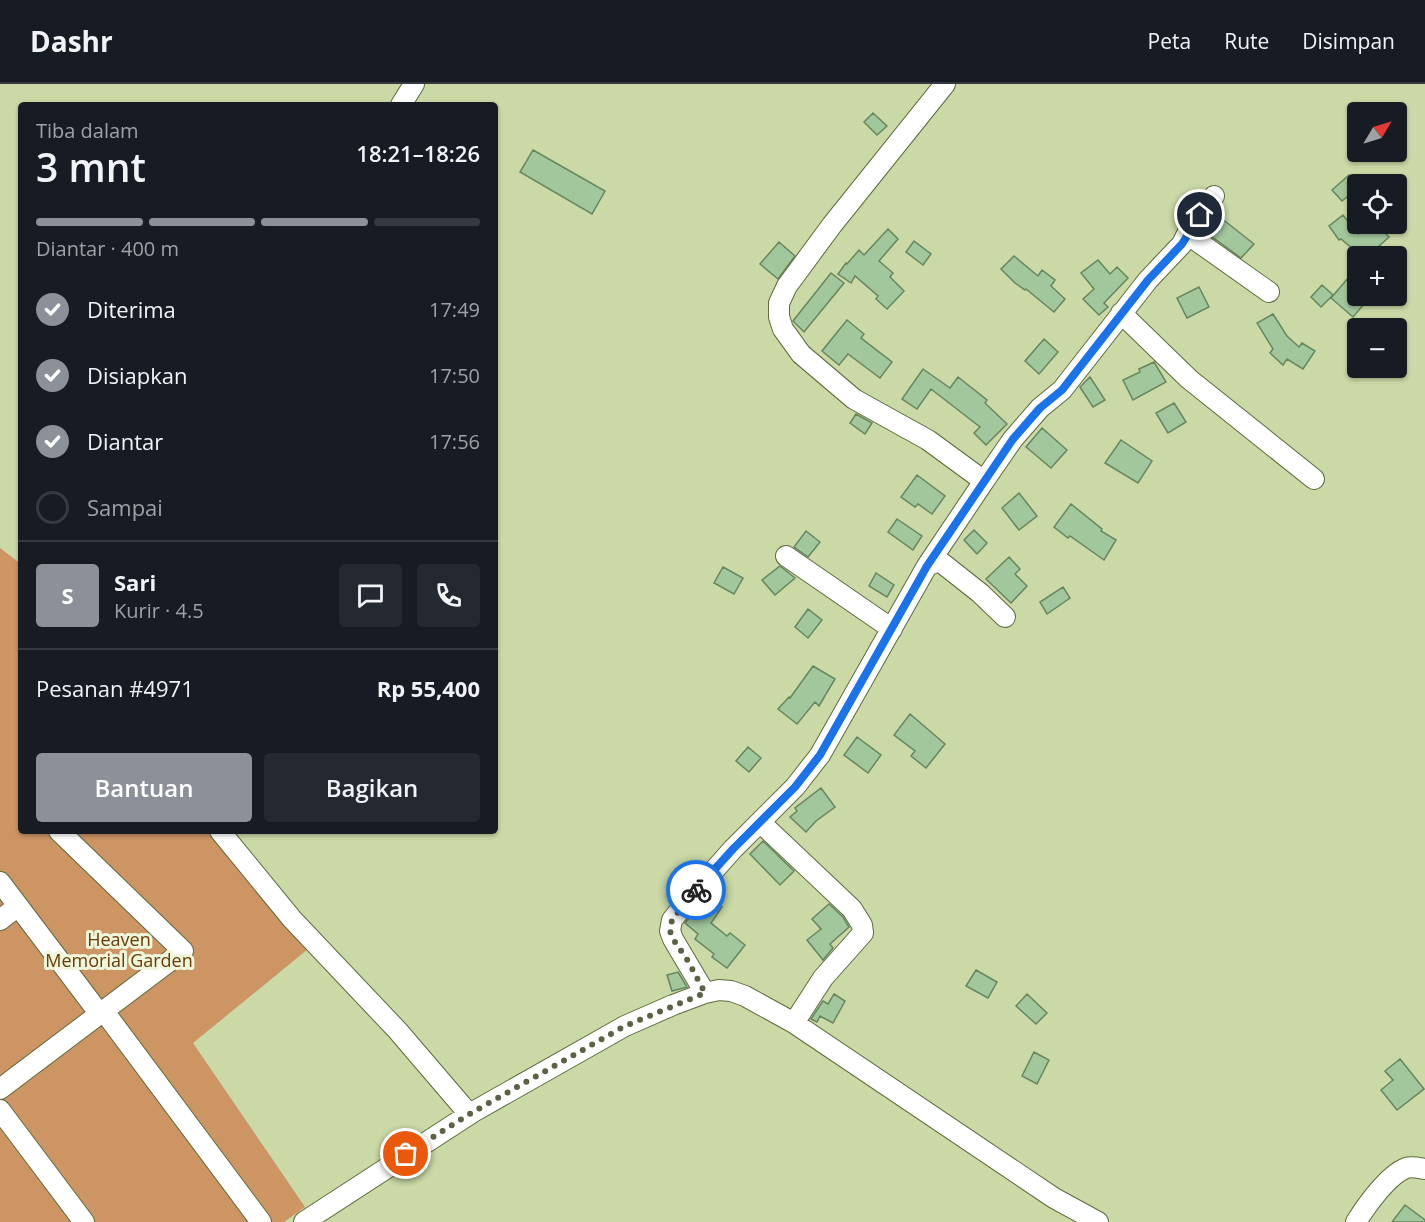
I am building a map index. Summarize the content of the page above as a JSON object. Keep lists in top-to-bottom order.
{
  "parks": ["Heaven Memorial Garden"],
  "north": "top right",
  "page": {
    "header": "Dashr",
    "nav": ["Peta", "Rute", "Disimpan"],
    "map_buttons": ["+", "−"],
    "heading": ["3 mnt", "Tiba dalam", "18:21–18:26"],
    "panel": [
      "Sari",
      "Kurir · 4.5",
      "Pesanan #4971",
      "Rp 55,400"
    ],
    "bar": "Diantar · 400 m",
    "list": [
      ["Diterima", "17:49"],
      ["Disiapkan", "17:50"],
      ["Diantar", "17:56"],
      "Sampai"
    ],
    "round": "S",
    "buttons": ["Bantuan", "Bagikan"]
  }
}
